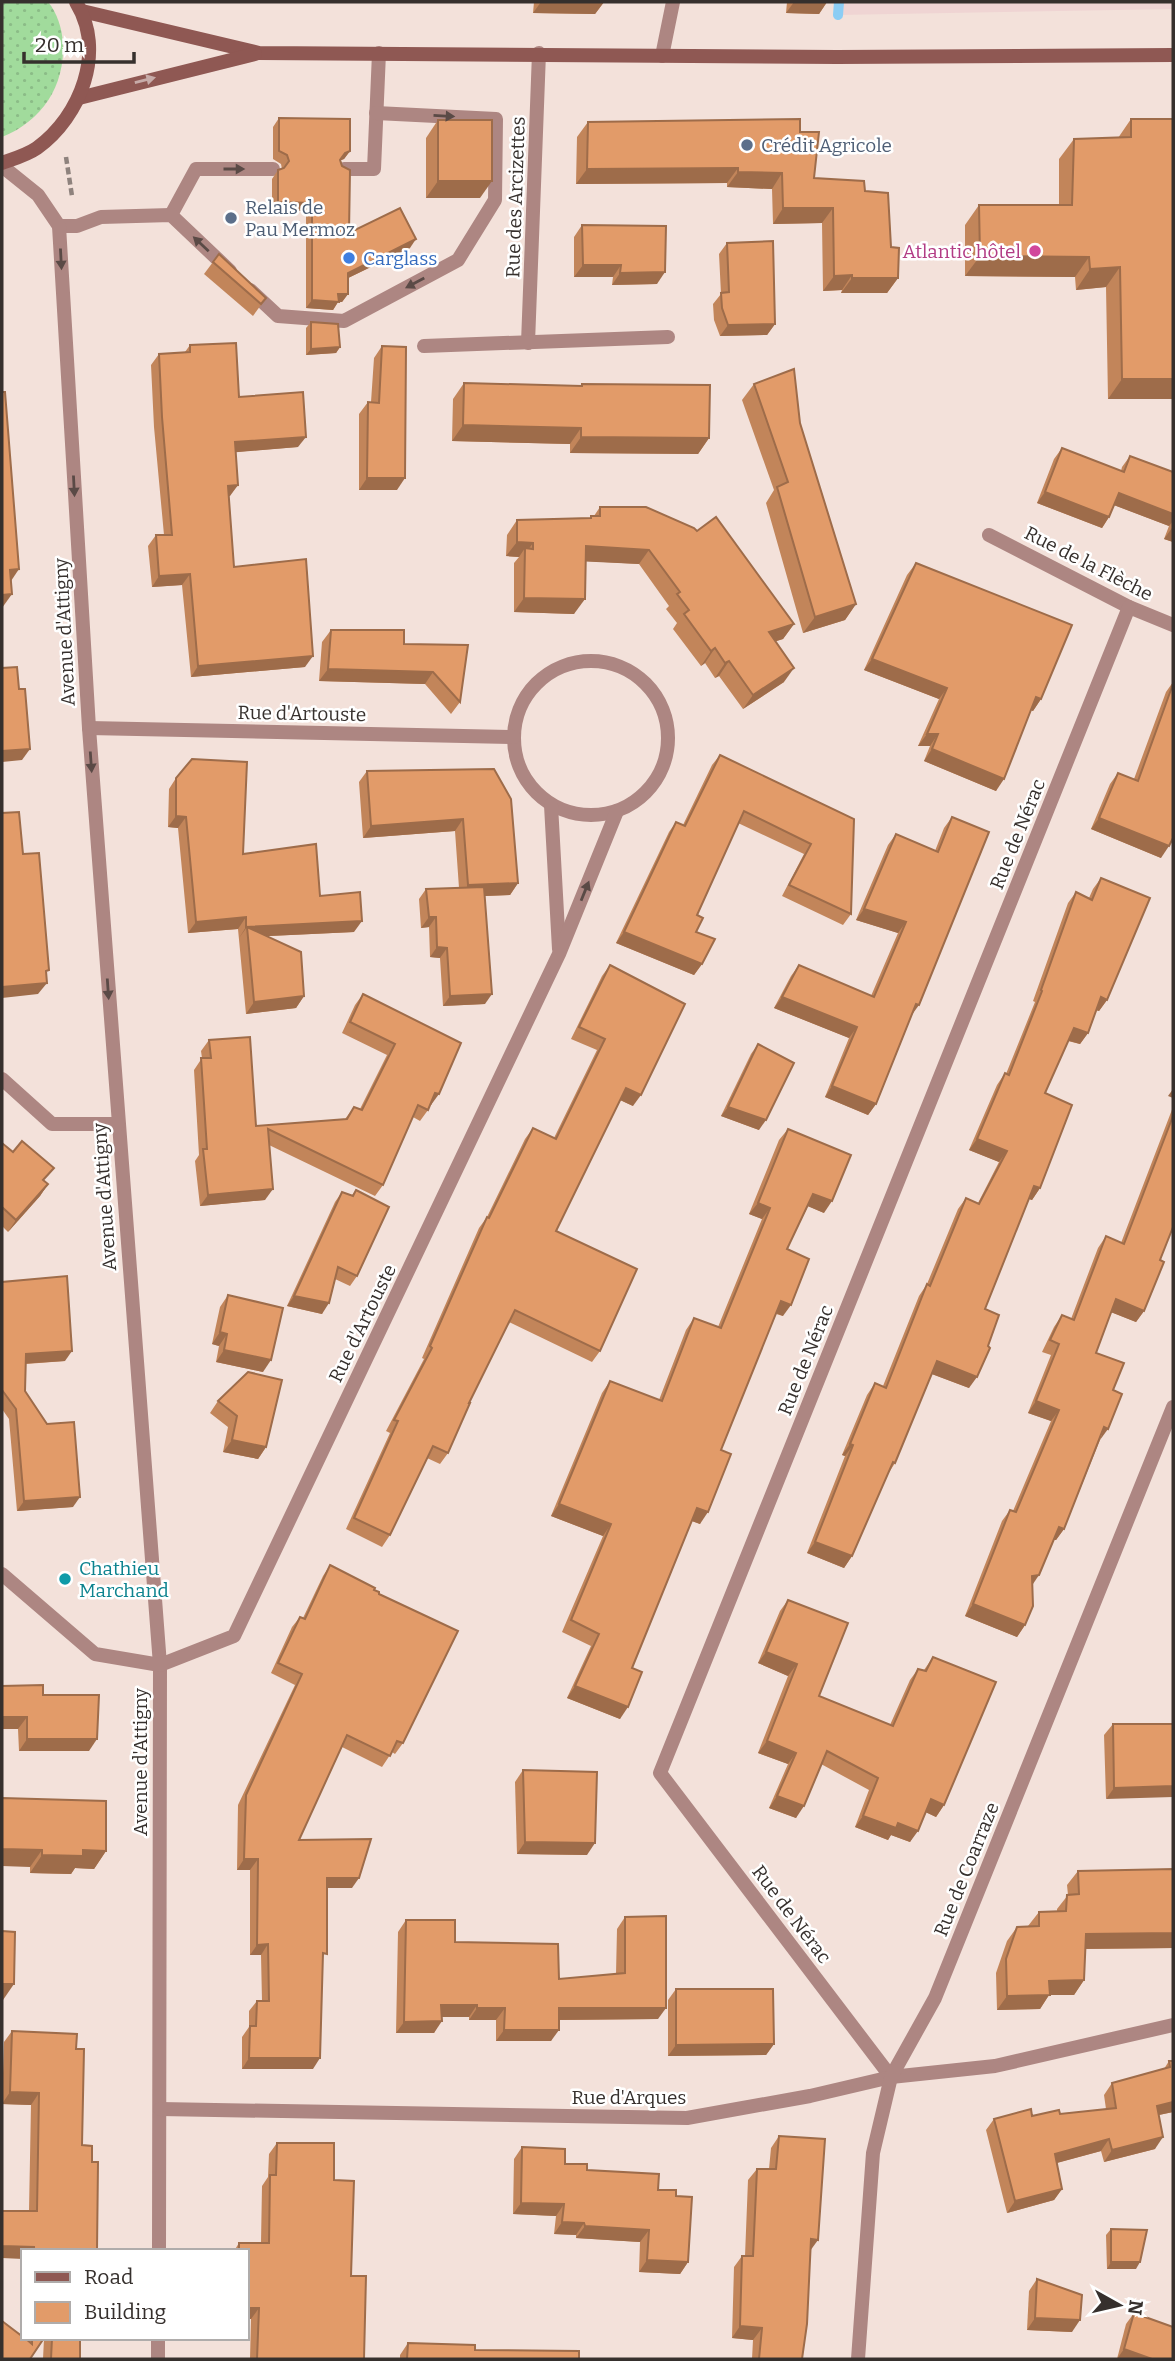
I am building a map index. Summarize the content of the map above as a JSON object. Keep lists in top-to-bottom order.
{
  "streets": {
    "street": [
      "Rue des Arcizettes",
      "Rue de la Flèche",
      "Avenue d'Attigny",
      "Rue d'Artouste",
      "Rue de Nérac",
      "Rue de Coarraze",
      "Rue d'Arques"
    ]
  },
  "crossings": [
    ["Rue de la Flèche", "Rue de Nérac"],
    ["Avenue d'Attigny", "Rue d'Artouste"],
    ["Avenue d'Attigny", "Rue d'Arques"],
    ["Rue de Nérac", "Rue de Coarraze"],
    ["Rue de Nérac", "Rue d'Arques"],
    ["Rue de Coarraze", "Rue d'Arques"]
  ],
  "one_way": ["Avenue d'Attigny"],
  "places": [
    "Crédit Agricole",
    "Relais de Pau Mermoz",
    "Atlantic hôtel",
    "Carglass",
    "Chathieu Marchand"
  ],
  "legend": ["Road", "Building"],
  "scale_bar": "20 m",
  "north": "right"
}
